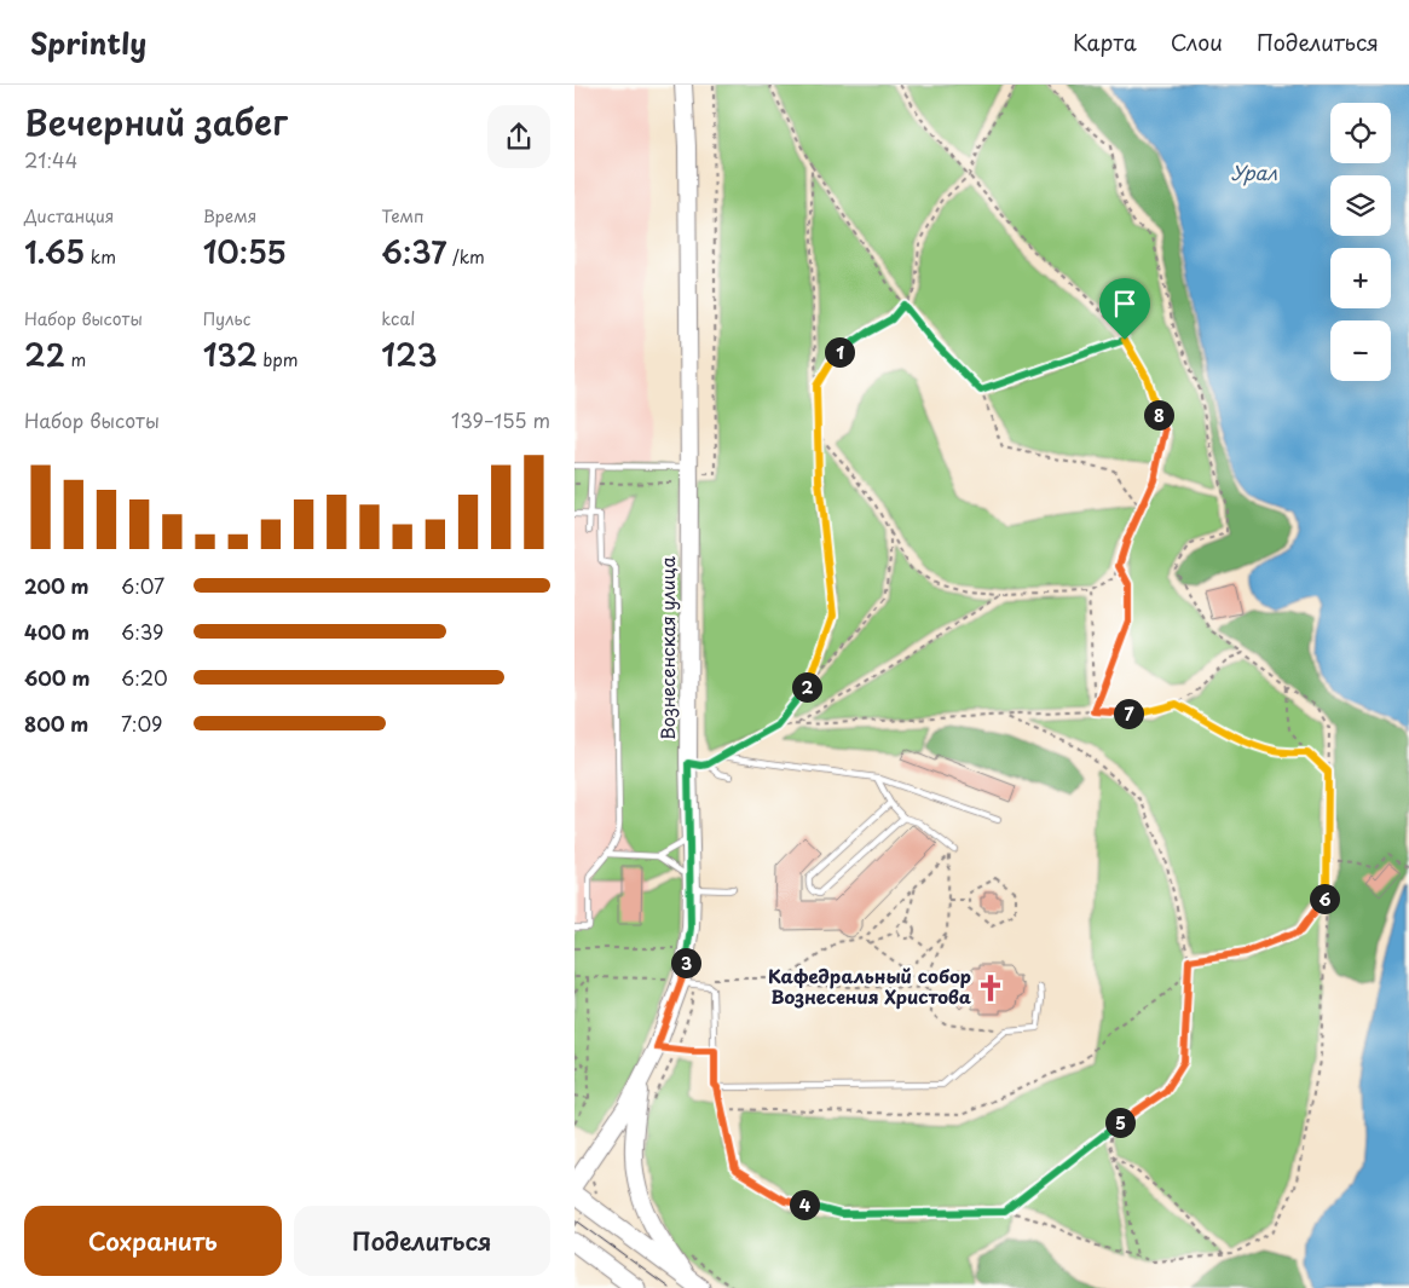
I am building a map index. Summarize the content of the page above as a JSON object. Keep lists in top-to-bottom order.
{
  "streets": {
    "main road": ["Вознесенская улица"]
  },
  "water": ["Урал"],
  "places": {
    "church": ["Кафедральный собор Вознесения Христова"]
  },
  "page": {
    "header": "Sprintly",
    "nav": ["Карта", "Слои", "Поделиться"],
    "heading": ["Вечерний забег", "21:44"],
    "map_buttons": ["+", "−"],
    "stats": [
      ["Дистанция", "1.65 km"],
      ["Время", "10:55"],
      ["Темп", "6:37 /km"],
      ["Набор высоты", "22 m"],
      ["Пульс", "132 bpm"],
      ["kcal", "123"]
    ],
    "pins": [
      "1",
      "8",
      "2",
      "7",
      "6",
      "3",
      "5",
      "4"
    ],
    "chart": ["Набор высоты", "139–155 m"],
    "list": [
      {
        "name": "200 m",
        "note": "6:07"
      },
      {
        "name": "400 m",
        "note": "6:39"
      },
      {
        "name": "600 m",
        "note": "6:20"
      },
      {
        "name": "800 m",
        "note": "7:09"
      }
    ],
    "buttons": ["Сохранить", "Поделиться"]
  }
}
